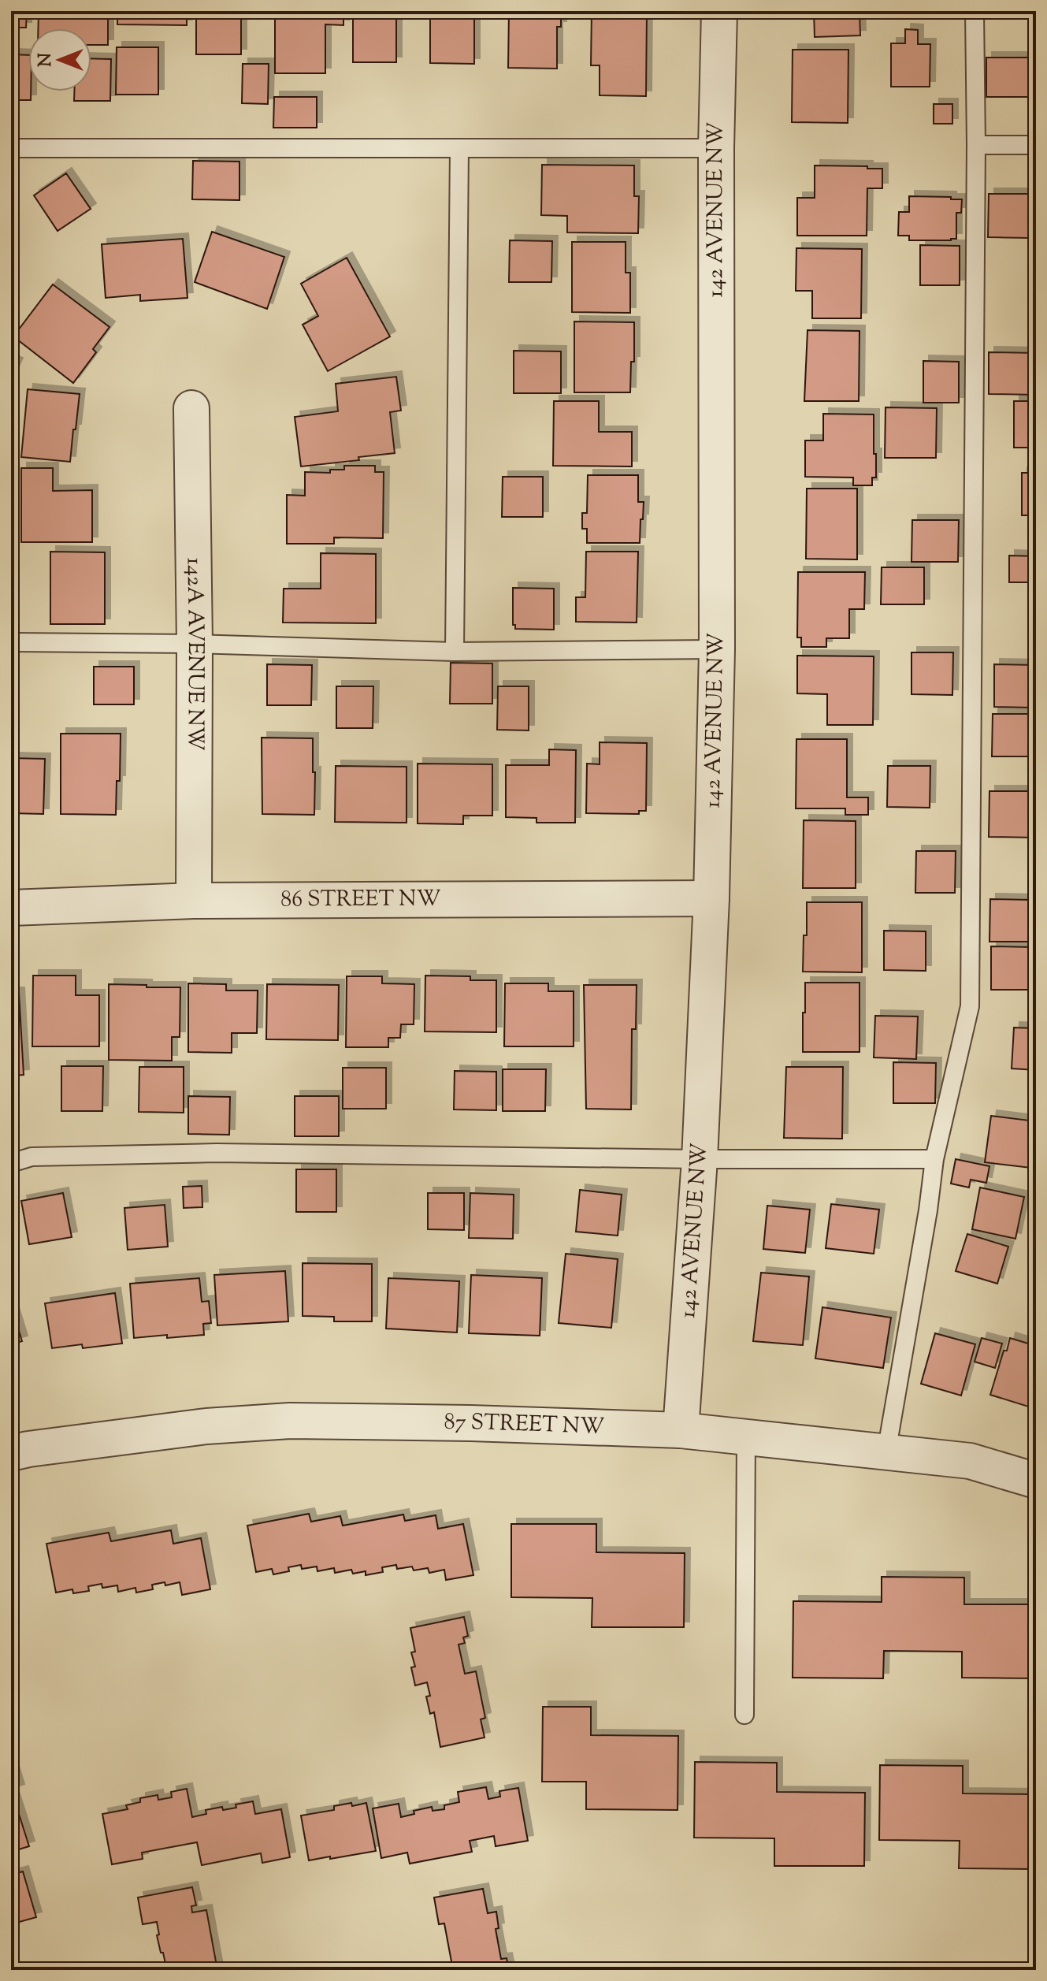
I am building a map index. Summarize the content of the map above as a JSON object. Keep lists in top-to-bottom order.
{
  "streets": {
    "street": [
      "142 AVENUE NW",
      "142A AVENUE NW",
      "86 STREET NW",
      "87 STREET NW"
    ]
  },
  "crossings": [
    ["142 AVENUE NW", "86 STREET NW"],
    ["142 AVENUE NW", "87 STREET NW"],
    ["142A AVENUE NW", "86 STREET NW"]
  ],
  "north": "left"
}
